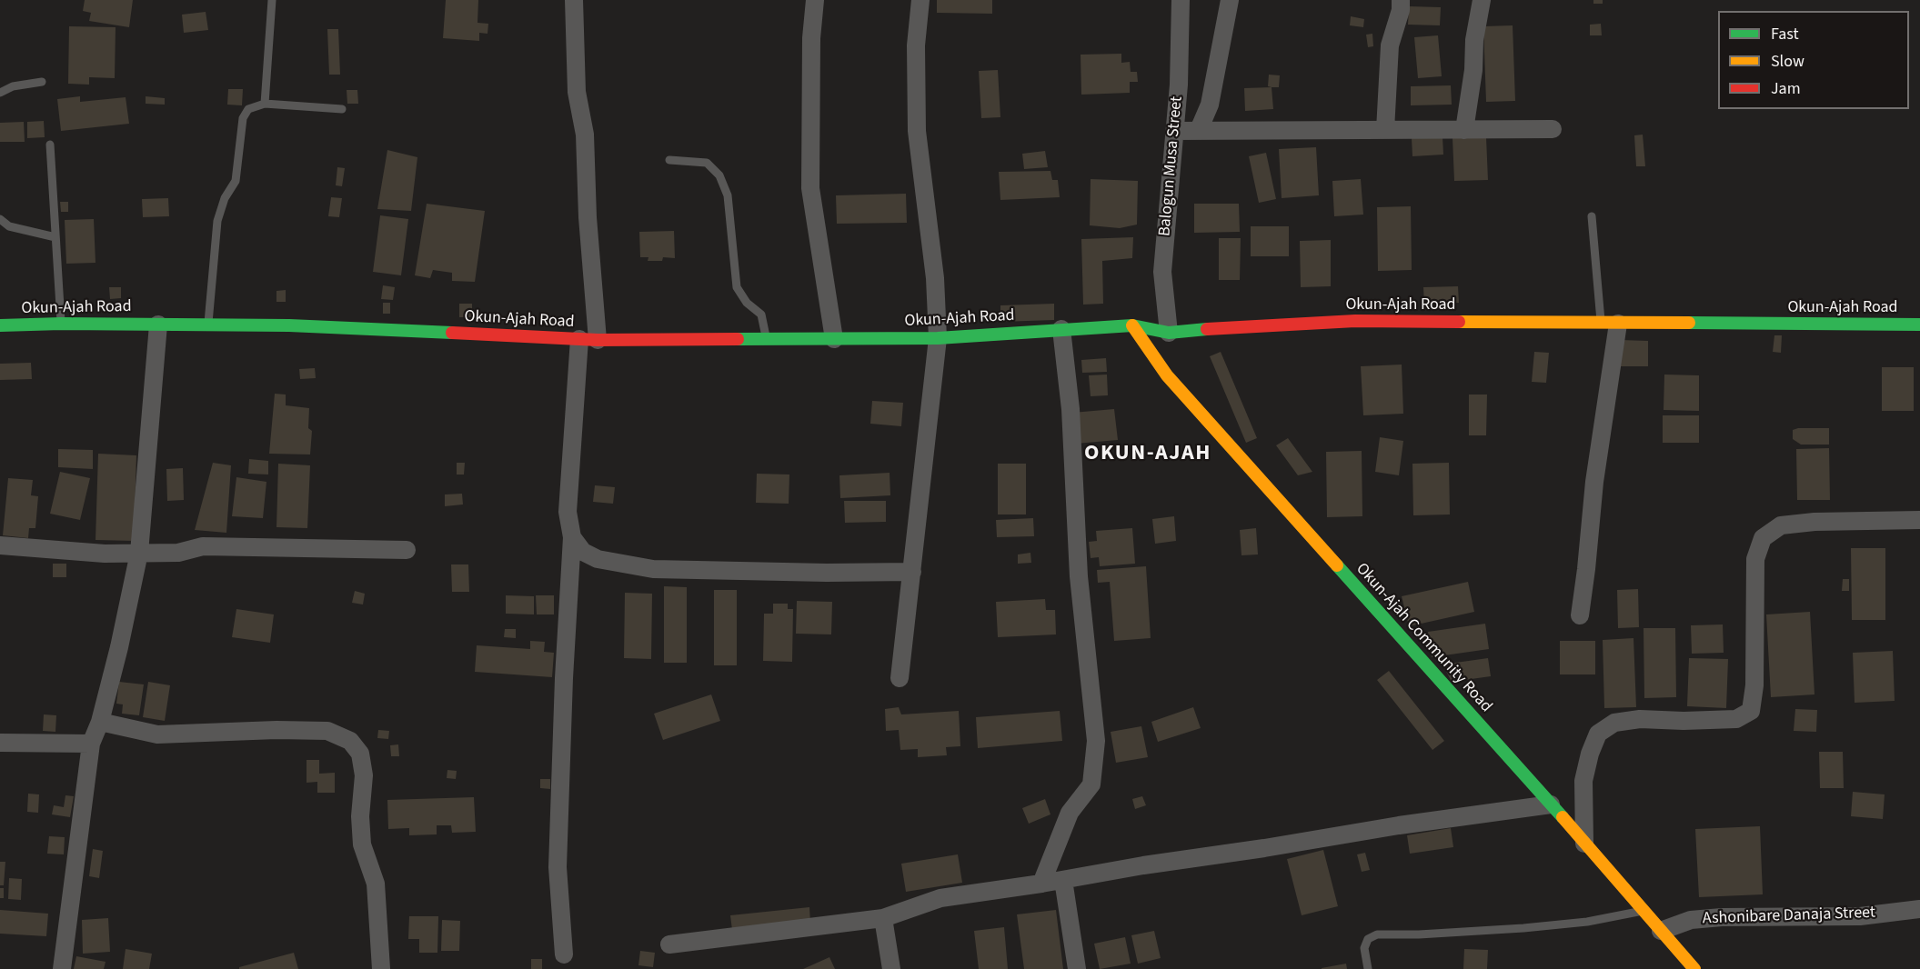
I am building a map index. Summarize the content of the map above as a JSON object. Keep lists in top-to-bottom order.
{
  "streets": {
    "street": [
      "Balogun Musa Street",
      "Okun-Ajah Road",
      "Okun-Ajah Community Road",
      "Ashonibare Danaja Street"
    ]
  },
  "crossings": [
    ["Balogun Musa Street", "Okun-Ajah Road"],
    ["Okun-Ajah Road", "Okun-Ajah Community Road"],
    ["Okun-Ajah Community Road", "Ashonibare Danaja Street"]
  ],
  "districts": ["OKUN-AJAH"],
  "legend": ["Fast", "Slow", "Jam"]
}
